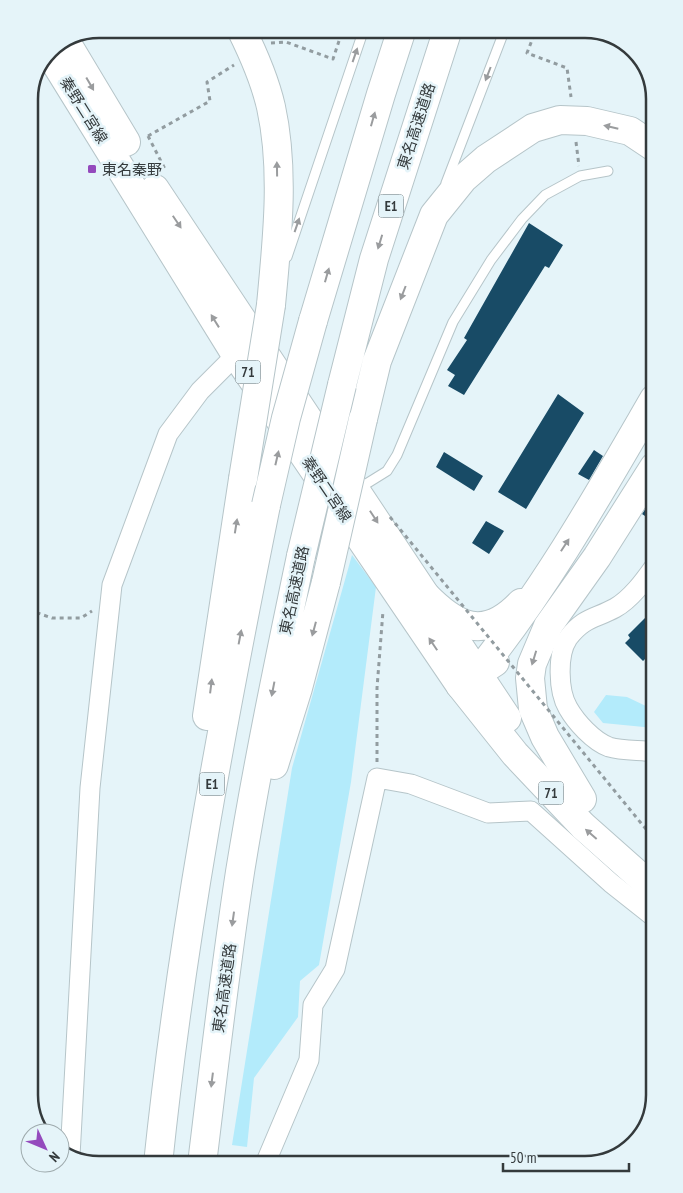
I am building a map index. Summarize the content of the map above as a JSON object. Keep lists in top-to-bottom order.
{
  "streets": {
    "main road": [
      "秦野二宮線",
      "東名高速道路",
      "E1",
      "71"
    ]
  },
  "places": {
    "transit": ["東名秦野"]
  },
  "scale_bar": "50 m",
  "north": "bottom right"
}
